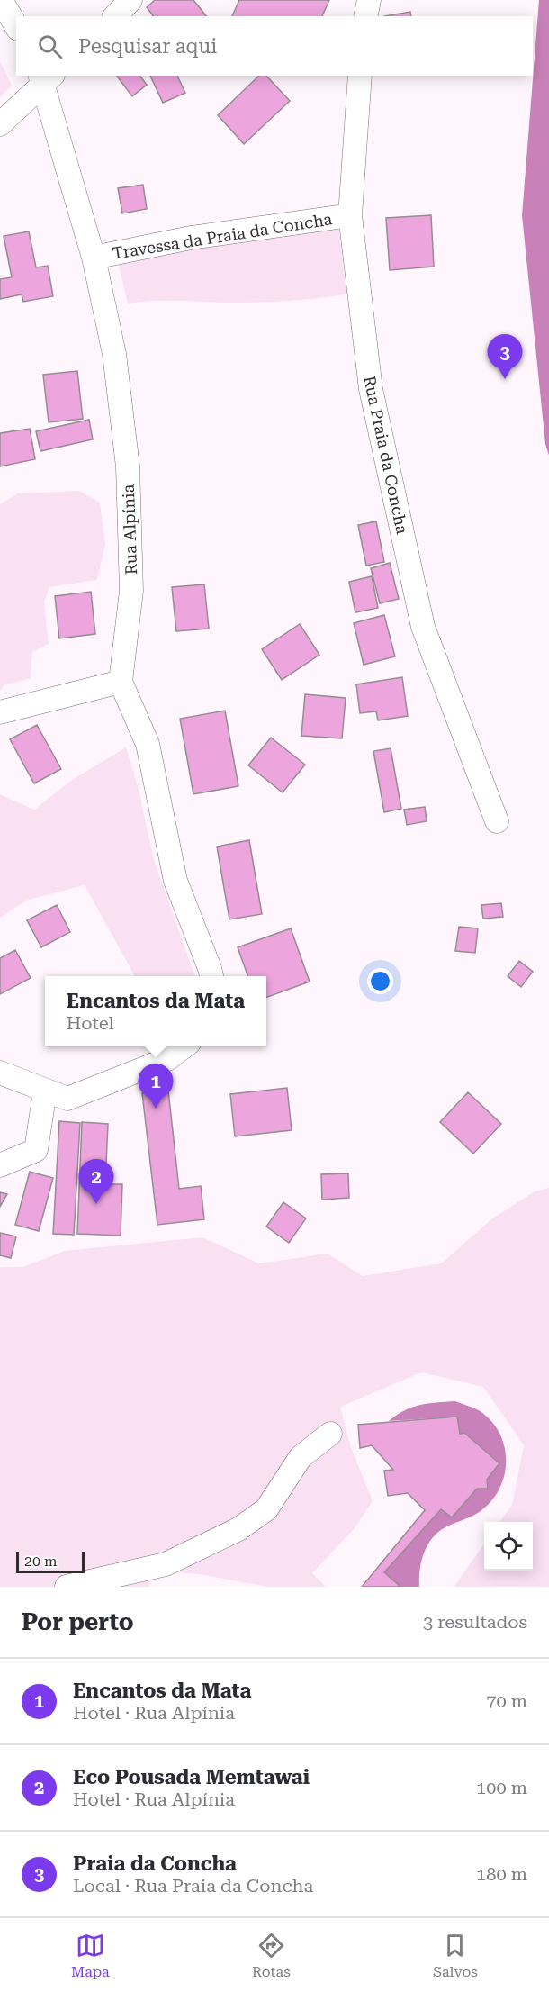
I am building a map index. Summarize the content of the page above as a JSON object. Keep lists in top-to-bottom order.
{
  "streets": {
    "street": ["Travessa da Praia da Concha", "Rua Praia da Concha", "Rua Alpínia"]
  },
  "crossings": [
    ["Travessa da Praia da Concha", "Rua Praia da Concha"],
    ["Travessa da Praia da Concha", "Rua Alpínia"]
  ],
  "scale_bar": "20 m",
  "page": {
    "search": "Pesquisar aqui",
    "pins": ["3", "1", "2"],
    "popup": ["Encantos da Mata", "Hotel"],
    "scale": "20 m",
    "heading": ["Por perto", "3 resultados"],
    "list": [
      {
        "mark": "1",
        "name": "Encantos da Mata",
        "note": "Hotel · Rua Alpínia",
        "value": "70 m"
      },
      {
        "mark": "2",
        "name": "Eco Pousada Memtawai",
        "note": "Hotel · Rua Alpínia",
        "value": "100 m"
      },
      {
        "mark": "3",
        "name": "Praia da Concha",
        "note": "Local · Rua Praia da Concha",
        "value": "180 m"
      }
    ],
    "nav": ["Mapa", "Rotas", "Salvos"]
  }
}
